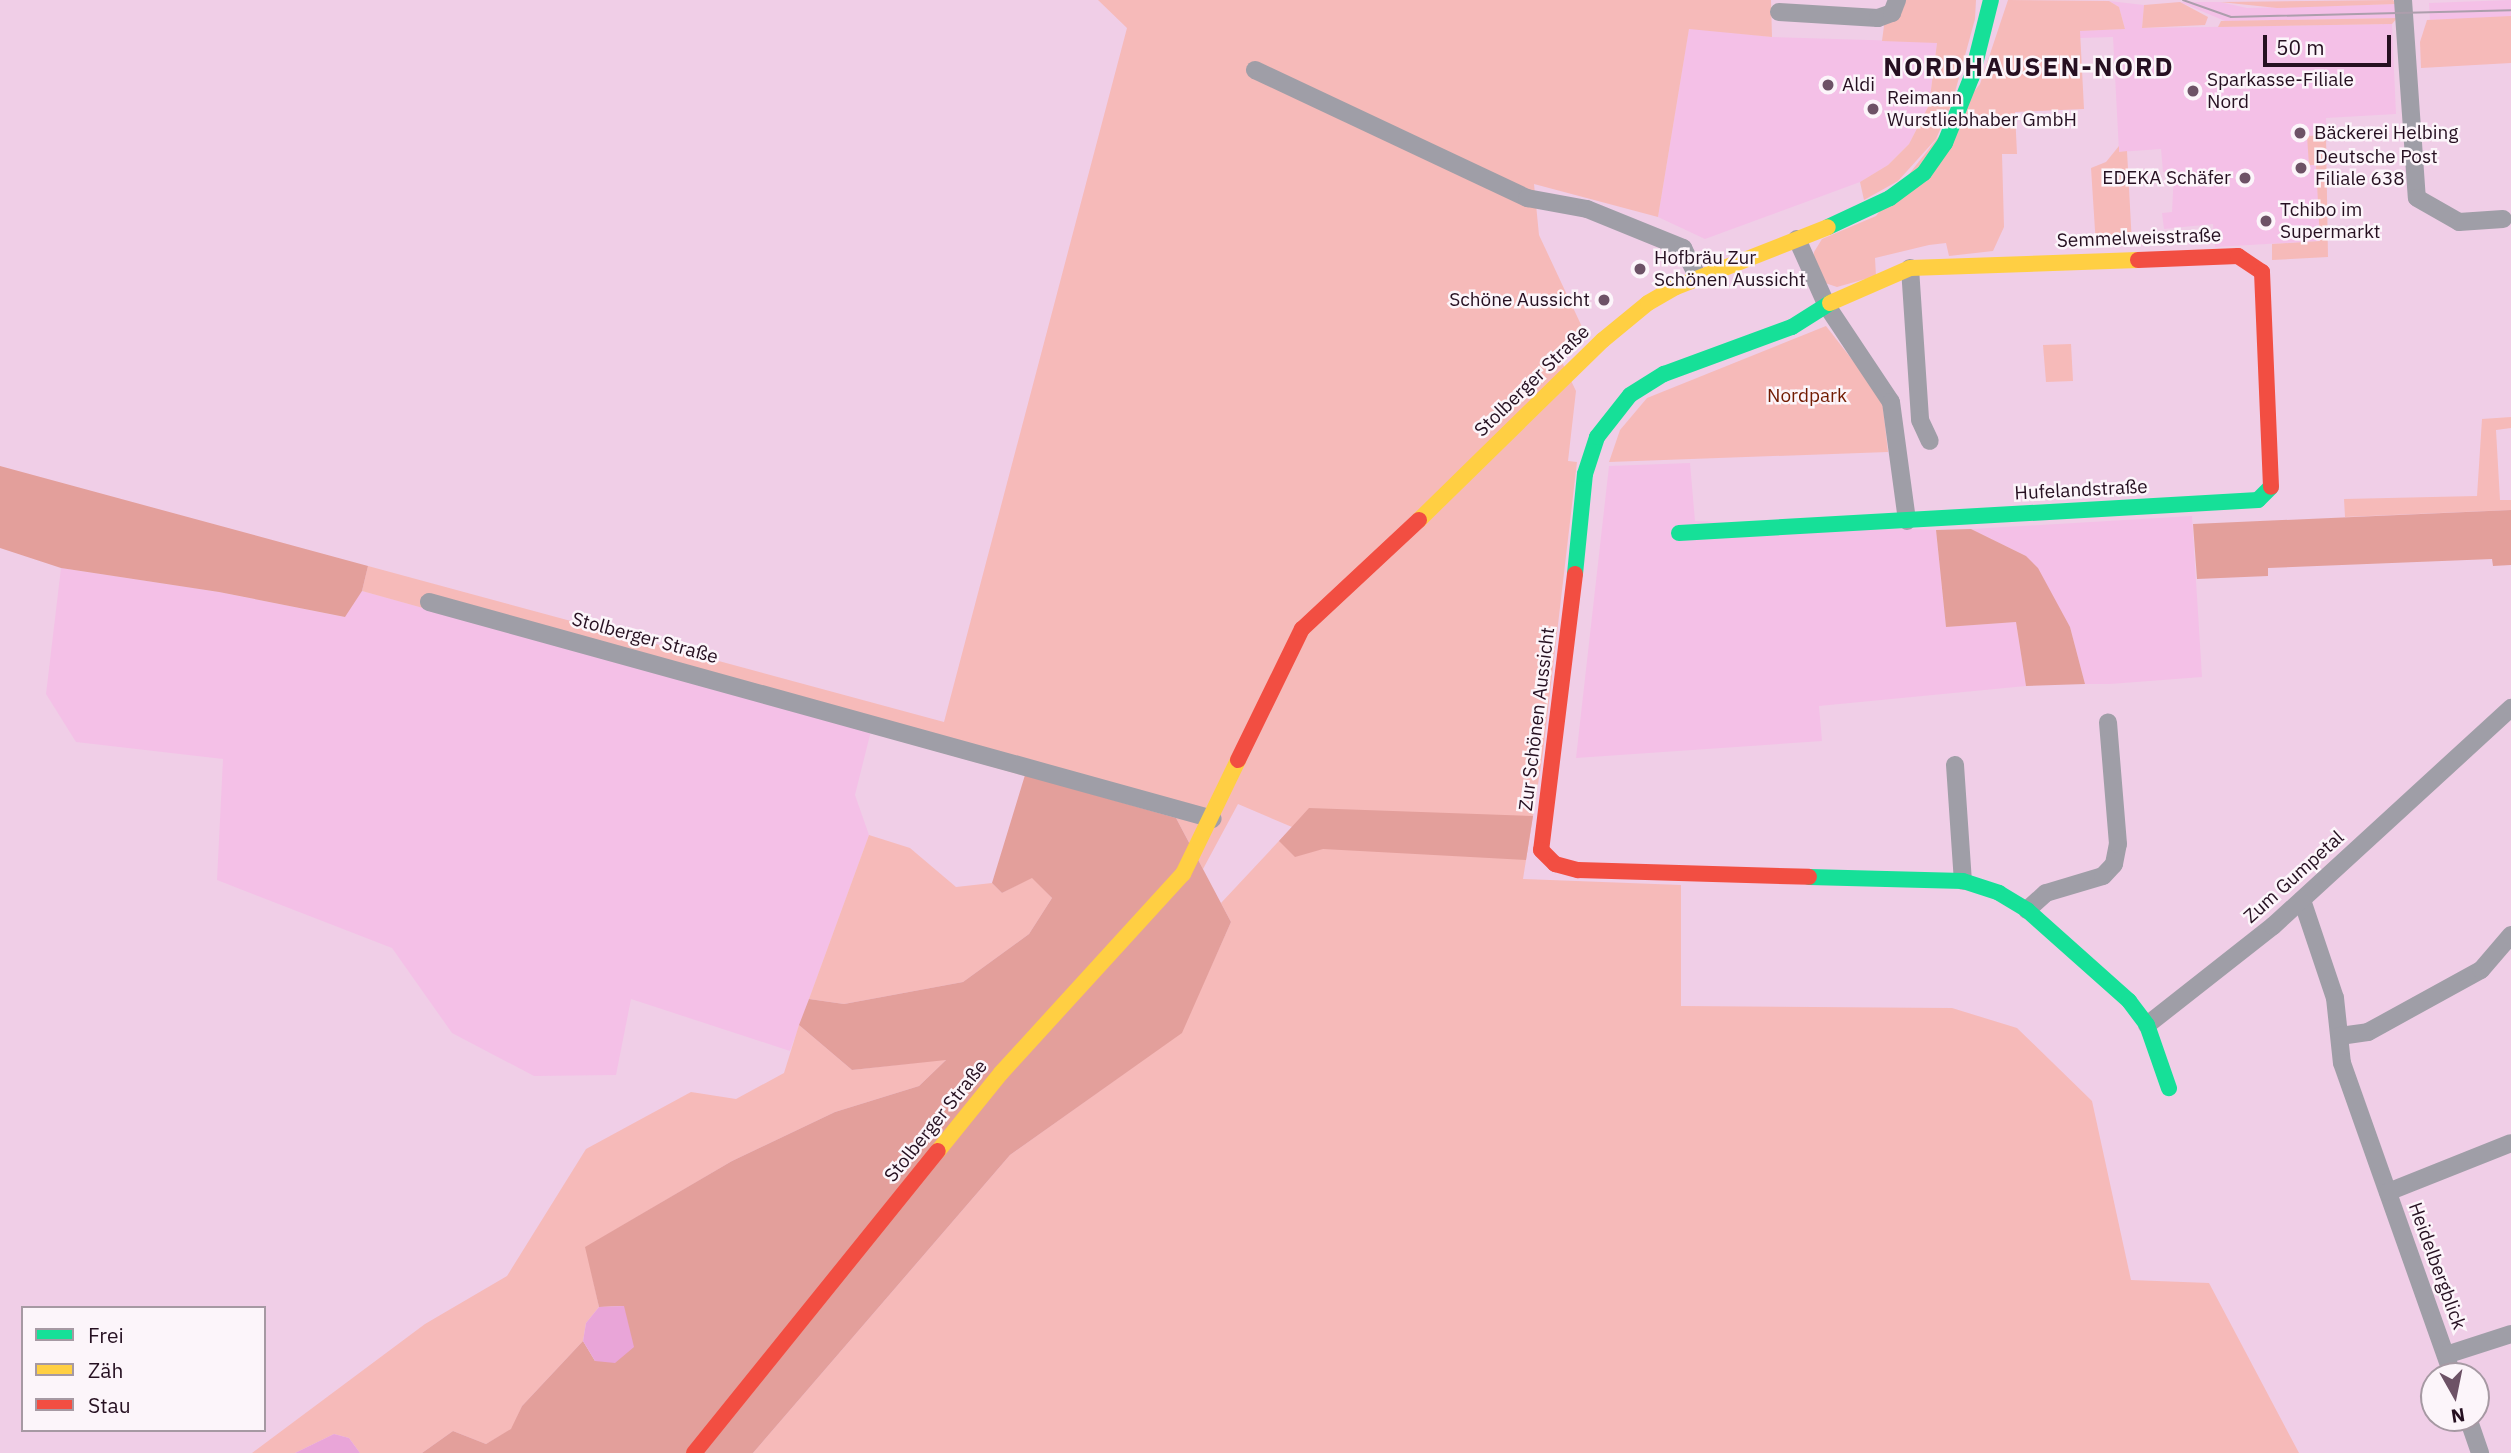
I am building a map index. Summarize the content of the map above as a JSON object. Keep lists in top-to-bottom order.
{
  "streets": {
    "street": [
      "Semmelweisstraße",
      "Stolberger Straße",
      "Hufelandstraße",
      "Zur Schönen Aussicht",
      "Zum Gumpetal",
      "Heidelbergblick"
    ]
  },
  "crossings": [
    ["Semmelweisstraße", "Hufelandstraße"],
    ["Semmelweisstraße", "Zur Schönen Aussicht"],
    ["Zur Schönen Aussicht", "Zum Gumpetal"],
    ["Zum Gumpetal", "Heidelbergblick"]
  ],
  "districts": ["NORDHAUSEN-NORD"],
  "parks": ["Nordpark"],
  "places": [
    "Aldi",
    "Sparkasse-Filiale Nord",
    "Reimann Wurstliebhaber GmbH",
    "Bäckerei Helbing",
    "Deutsche Post Filiale 638",
    "EDEKA Schäfer",
    "Tchibo im Supermarkt",
    "Hofbräu Zur Schönen Aussicht",
    "Schöne Aussicht"
  ],
  "legend": ["Frei", "Zäh", "Stau"],
  "scale_bar": "50 m",
  "north": "bottom"
}
